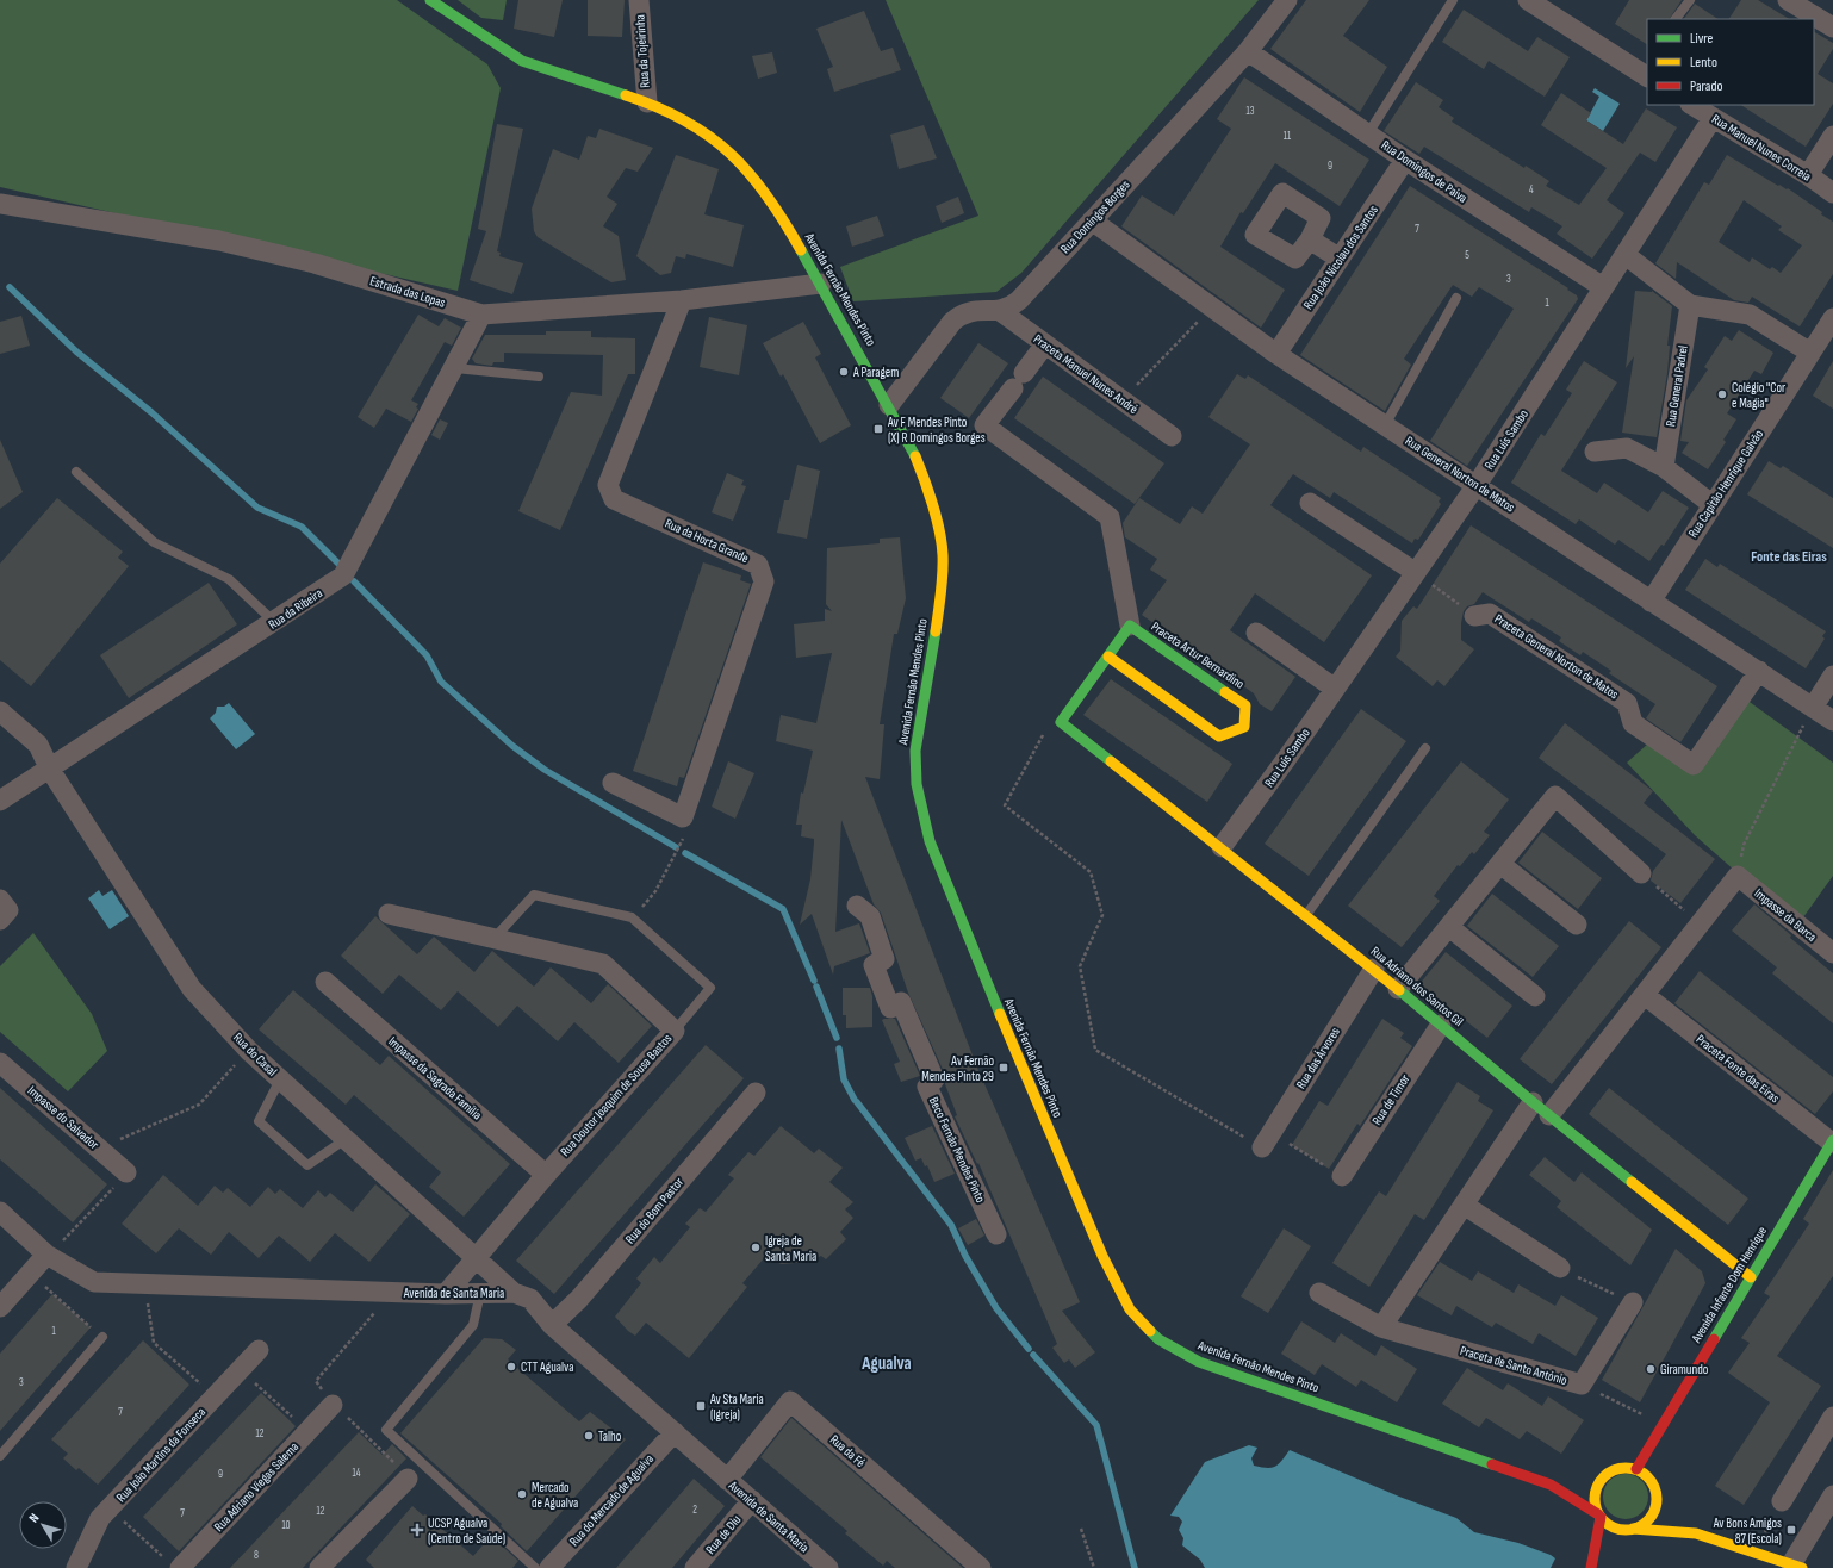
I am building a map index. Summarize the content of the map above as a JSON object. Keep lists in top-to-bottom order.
{
  "streets": {
    "main road": [
      "Avenida Fernão Mendes Pinto",
      "Praceta Artur Bernardino",
      "Rua Adriano dos Santos Gil",
      "Avenida Infante Dom Henrique"
    ],
    "street": [
      "Rua da Tojeirinha",
      "Rua Manuel Nunes Correia",
      "Rua Domingos de Paiva",
      "Rua Domingos Borges",
      "Rua João Nicolau dos Santos",
      "Estrada das Lopas",
      "Praceta Manuel Nunes André",
      "Rua General Padrel",
      "Rua Luís Sambo",
      "Rua General Norton de Matos",
      "Rua Capitão Henrique Galvão",
      "Rua da Horta Grande",
      "Rua da Ribeira",
      "Praceta General Norton de Matos",
      "Impasse da Barca",
      "Rua do Casal",
      "Rua das Árvores",
      "Praceta Fonte das Eiras",
      "Impasse da Sagrada Família",
      "Rua Doutor Joaquim de Sousa Bastos",
      "Rua de Timor",
      "Impasse do Salvador",
      "Beco Fernão Mendes Pinto",
      "Rua do Bom Pastor",
      "Avenida de Santa Maria",
      "Praceta de Santo António",
      "Rua da Fé",
      "Rua João Martins da Fonseca",
      "Rua Adriano Viegas Salema",
      "Rua do Mercado de Agualva",
      "Rua de Diu"
    ]
  },
  "crossings": [
    ["Rua da Tojeirinha", "Avenida Fernão Mendes Pinto"],
    ["Rua Manuel Nunes Correia", "Rua Luís Sambo"],
    ["Rua Domingos de Paiva", "Rua Domingos Borges"],
    ["Rua Domingos de Paiva", "Rua João Nicolau dos Santos"],
    ["Rua Domingos de Paiva", "Rua Luís Sambo"],
    ["Rua Domingos Borges", "Praceta Manuel Nunes André"],
    ["Rua Domingos Borges", "Rua General Norton de Matos"],
    ["Rua João Nicolau dos Santos", "Rua General Norton de Matos"],
    ["Avenida Fernão Mendes Pinto", "Estrada das Lopas"],
    ["Avenida Fernão Mendes Pinto", "Avenida Infante Dom Henrique"],
    ["Estrada das Lopas", "Rua da Horta Grande"],
    ["Estrada das Lopas", "Rua da Ribeira"],
    ["Rua Luís Sambo", "Rua General Norton de Matos"],
    ["Rua Luís Sambo", "Rua Adriano dos Santos Gil"],
    ["Rua General Norton de Matos", "Rua Capitão Henrique Galvão"],
    ["Rua General Norton de Matos", "Praceta General Norton de Matos"],
    ["Rua da Ribeira", "Rua do Casal"],
    ["Praceta Artur Bernardino", "Rua Adriano dos Santos Gil"],
    ["Rua Adriano dos Santos Gil", "Rua das Árvores"],
    ["Rua Adriano dos Santos Gil", "Rua de Timor"],
    ["Rua Adriano dos Santos Gil", "Avenida Infante Dom Henrique"],
    ["Rua do Casal", "Rua Doutor Joaquim de Sousa Bastos"],
    ["Rua do Casal", "Avenida de Santa Maria"],
    ["Praceta Fonte das Eiras", "Avenida Infante Dom Henrique"],
    ["Impasse da Sagrada Família", "Rua Doutor Joaquim de Sousa Bastos"],
    ["Rua Doutor Joaquim de Sousa Bastos", "Avenida de Santa Maria"],
    ["Rua do Bom Pastor", "Avenida de Santa Maria"],
    ["Avenida de Santa Maria", "Rua da Fé"],
    ["Avenida de Santa Maria", "Rua do Mercado de Agualva"],
    ["Avenida de Santa Maria", "Rua de Diu"]
  ],
  "districts": ["Fonte das Eiras", "Agualva"],
  "places": {
    "other": [
      "A Paragem",
      "Colégio \"Cor e Magia\"",
      "Igreja de Santa Maria",
      "CTT Agualva",
      "Giramundo",
      "Talho",
      "Mercado de Agualva"
    ],
    "transit": [
      "Av F Mendes Pinto (X) R Domingos Borges",
      "Av Fernão Mendes Pinto 29",
      "Av Sta Maria (Igreja)",
      "Av Bons Amigos 87 (Escola)"
    ],
    "health": ["UCSP Agualva (Centro de Saúde)"]
  },
  "house_numbers": [
    "13",
    "11",
    "9",
    "4",
    "7",
    "5",
    "3",
    "1",
    "1",
    "3",
    "7",
    "12",
    "14",
    "9",
    "2",
    "12",
    "7",
    "10",
    "8"
  ],
  "legend": ["Livre", "Lento", "Parado"],
  "north": "top left"
}
